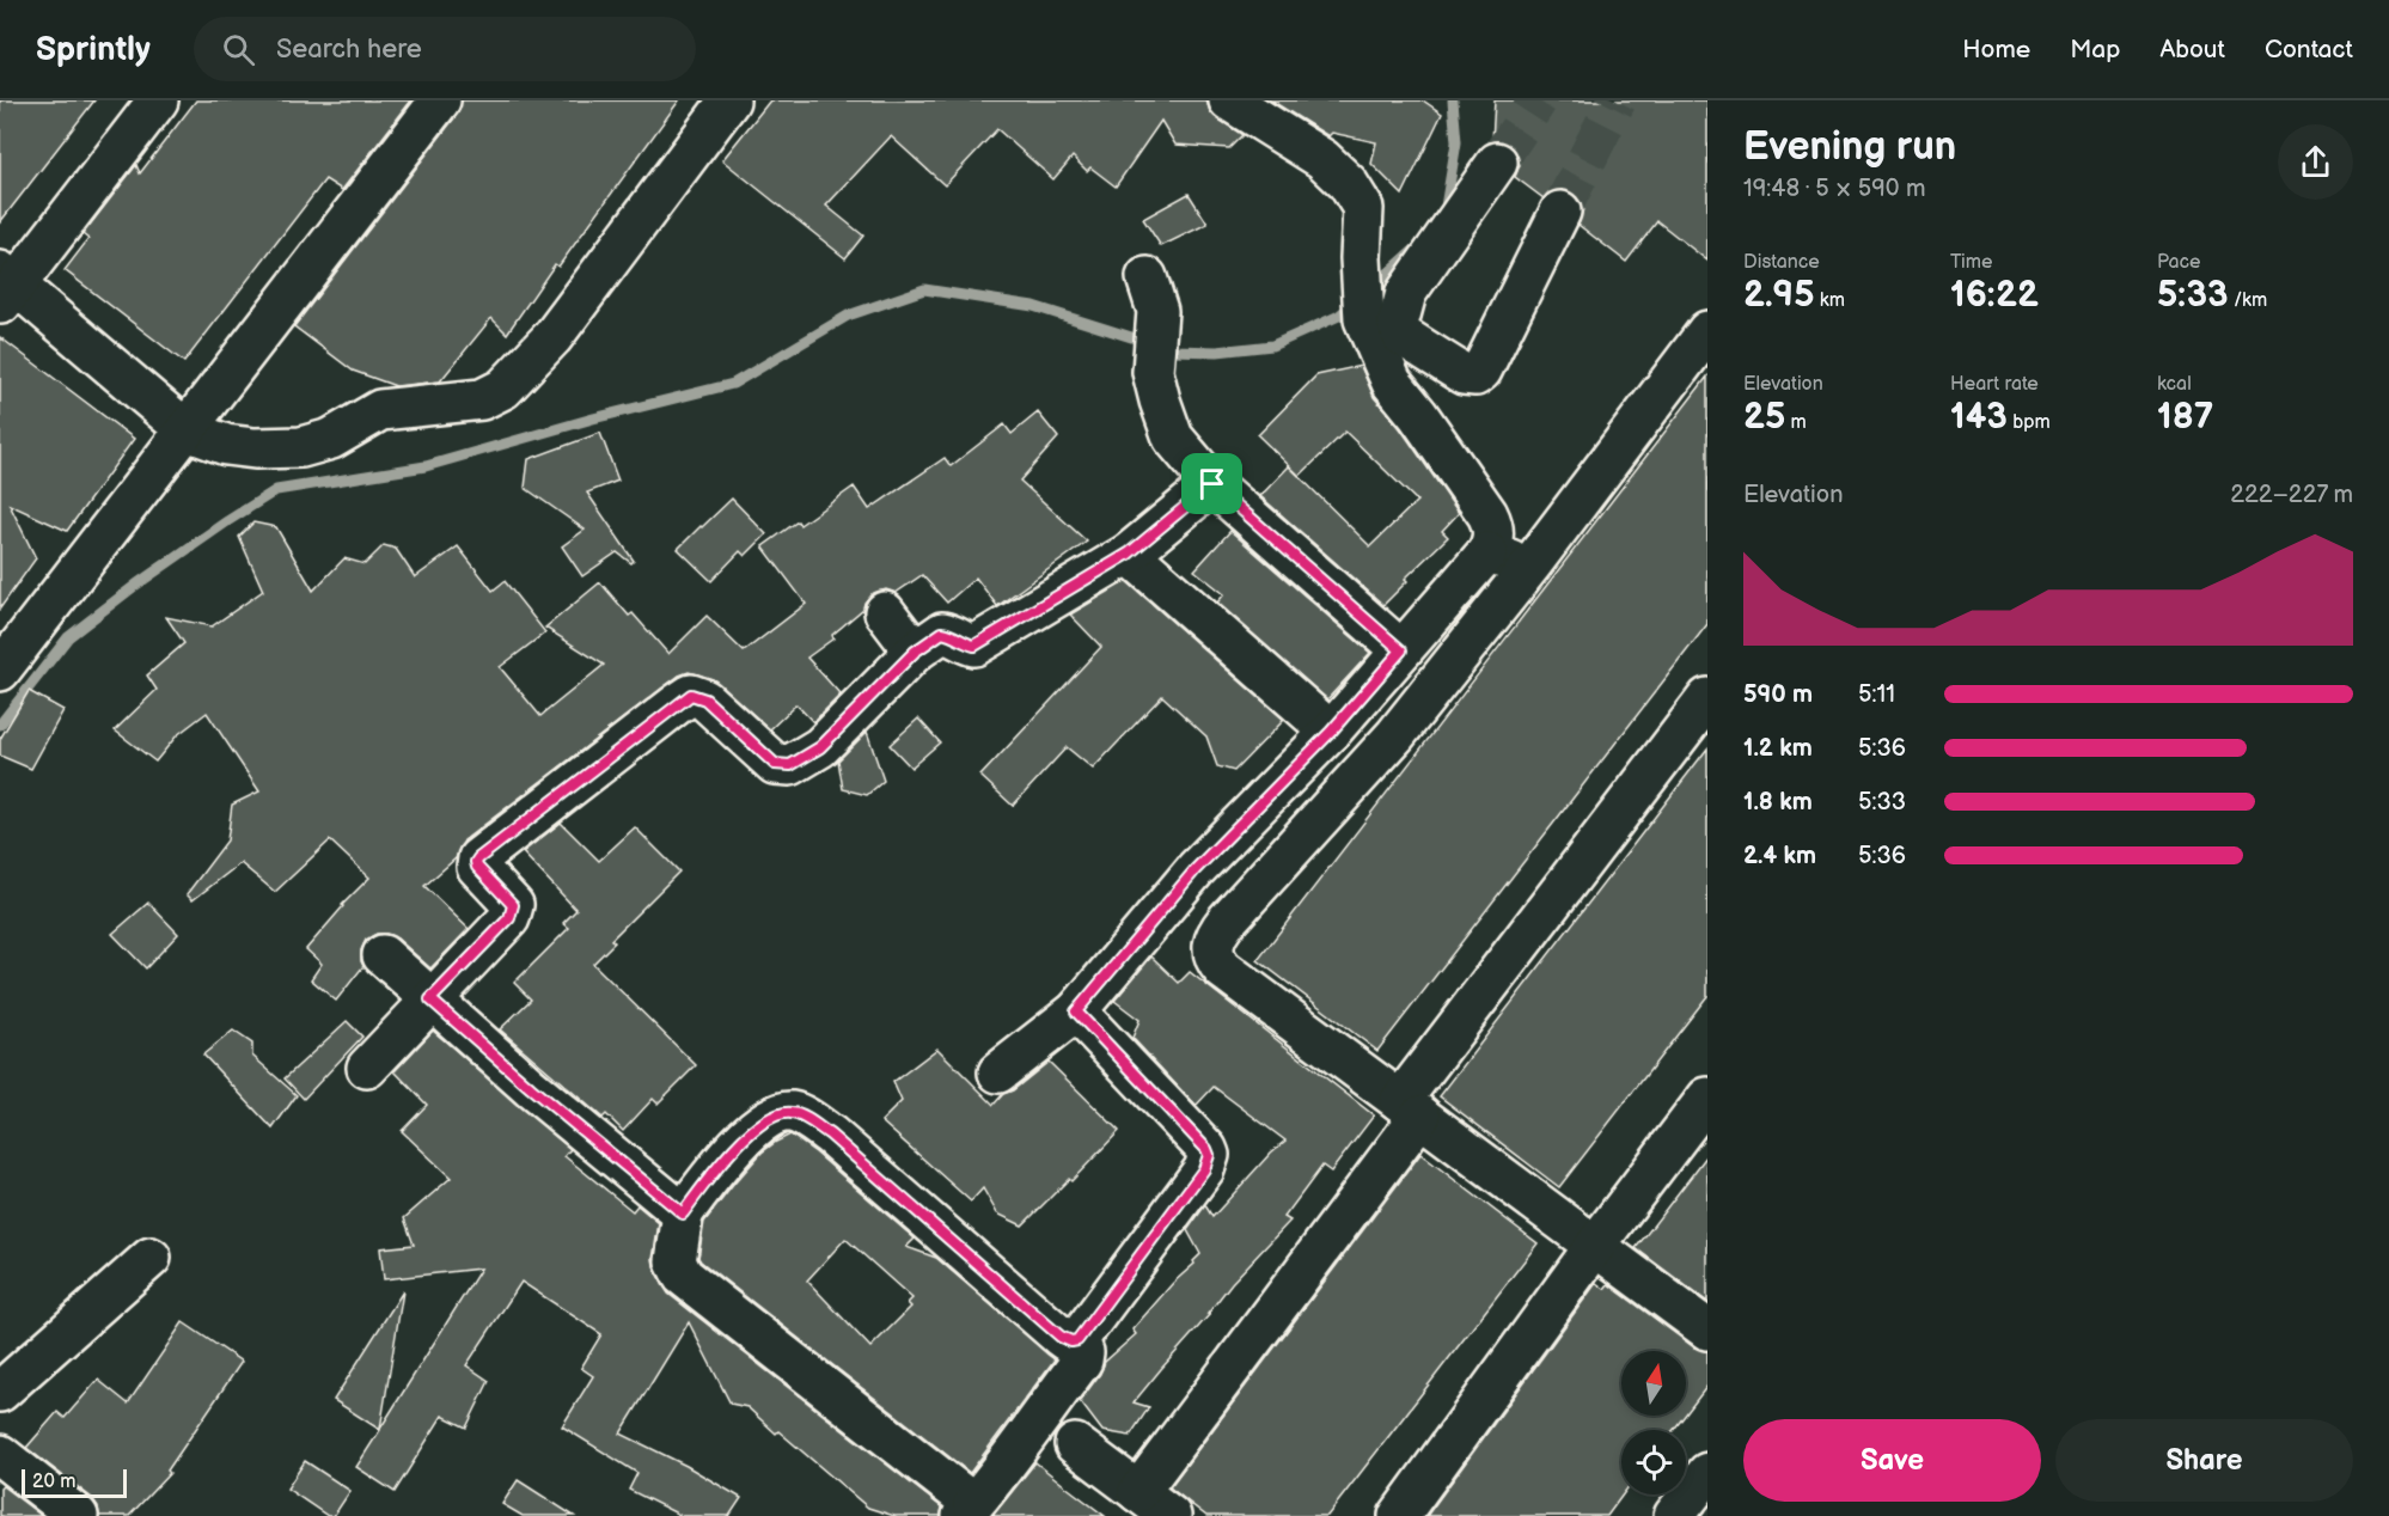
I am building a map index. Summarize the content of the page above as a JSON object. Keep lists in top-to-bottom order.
{
  "scale_bar": "20 m",
  "north": "top",
  "page": {
    "header": "Sprintly",
    "search": "Search here",
    "nav": [
      "Home",
      "Map",
      "About",
      "Contact"
    ],
    "heading": ["Evening run", "19:48 · 5 × 590 m"],
    "stats": [
      ["Distance", "2.95 km"],
      ["Time", "16:22"],
      ["Pace", "5:33 /km"],
      ["Elevation", "25 m"],
      ["Heart rate", "143 bpm"],
      ["kcal", "187"]
    ],
    "chart": ["Elevation", "222–227 m"],
    "list": [
      {
        "name": "590 m",
        "note": "5:11"
      },
      {
        "name": "1.2 km",
        "note": "5:36"
      },
      {
        "name": "1.8 km",
        "note": "5:33"
      },
      {
        "name": "2.4 km",
        "note": "5:36"
      }
    ],
    "buttons": ["Save", "Share"],
    "scale": "20 m"
  }
}
